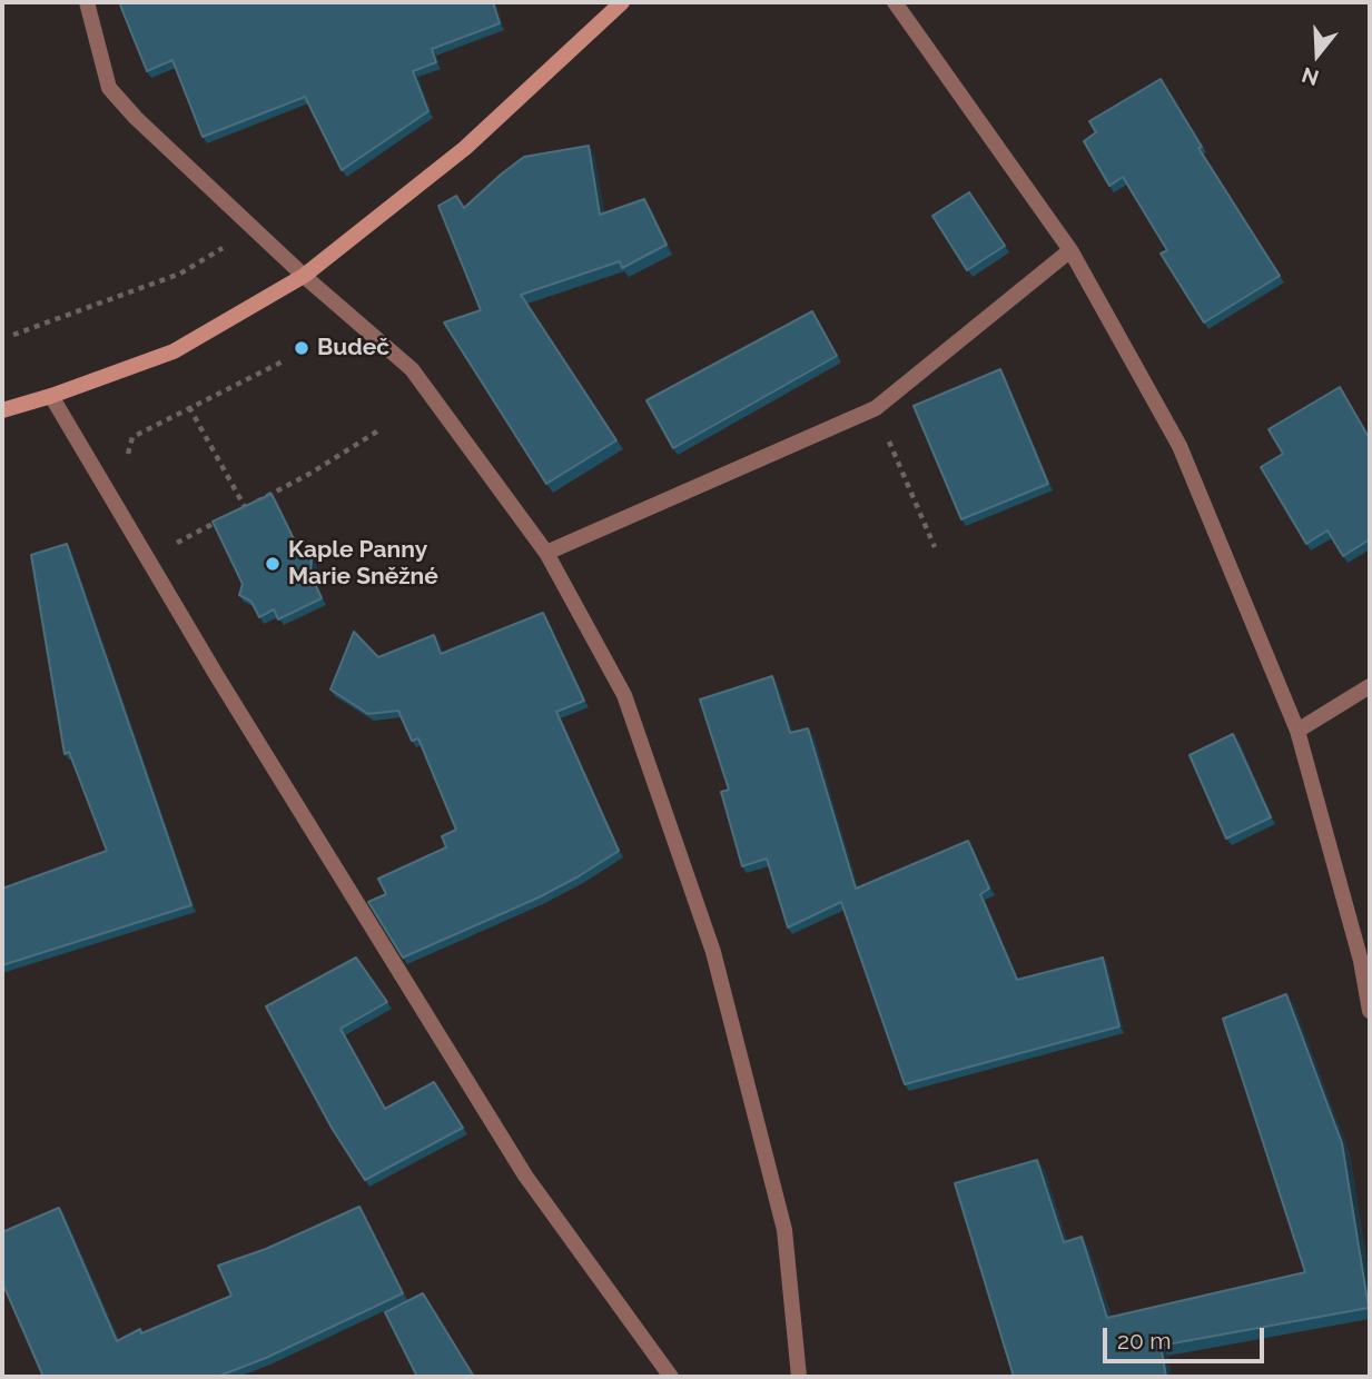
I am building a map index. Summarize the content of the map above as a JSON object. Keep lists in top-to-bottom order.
{
  "places": ["Budeč", "Kaple Panny Marie Sněžné"],
  "scale_bar": "20 m",
  "north": "bottom"
}
